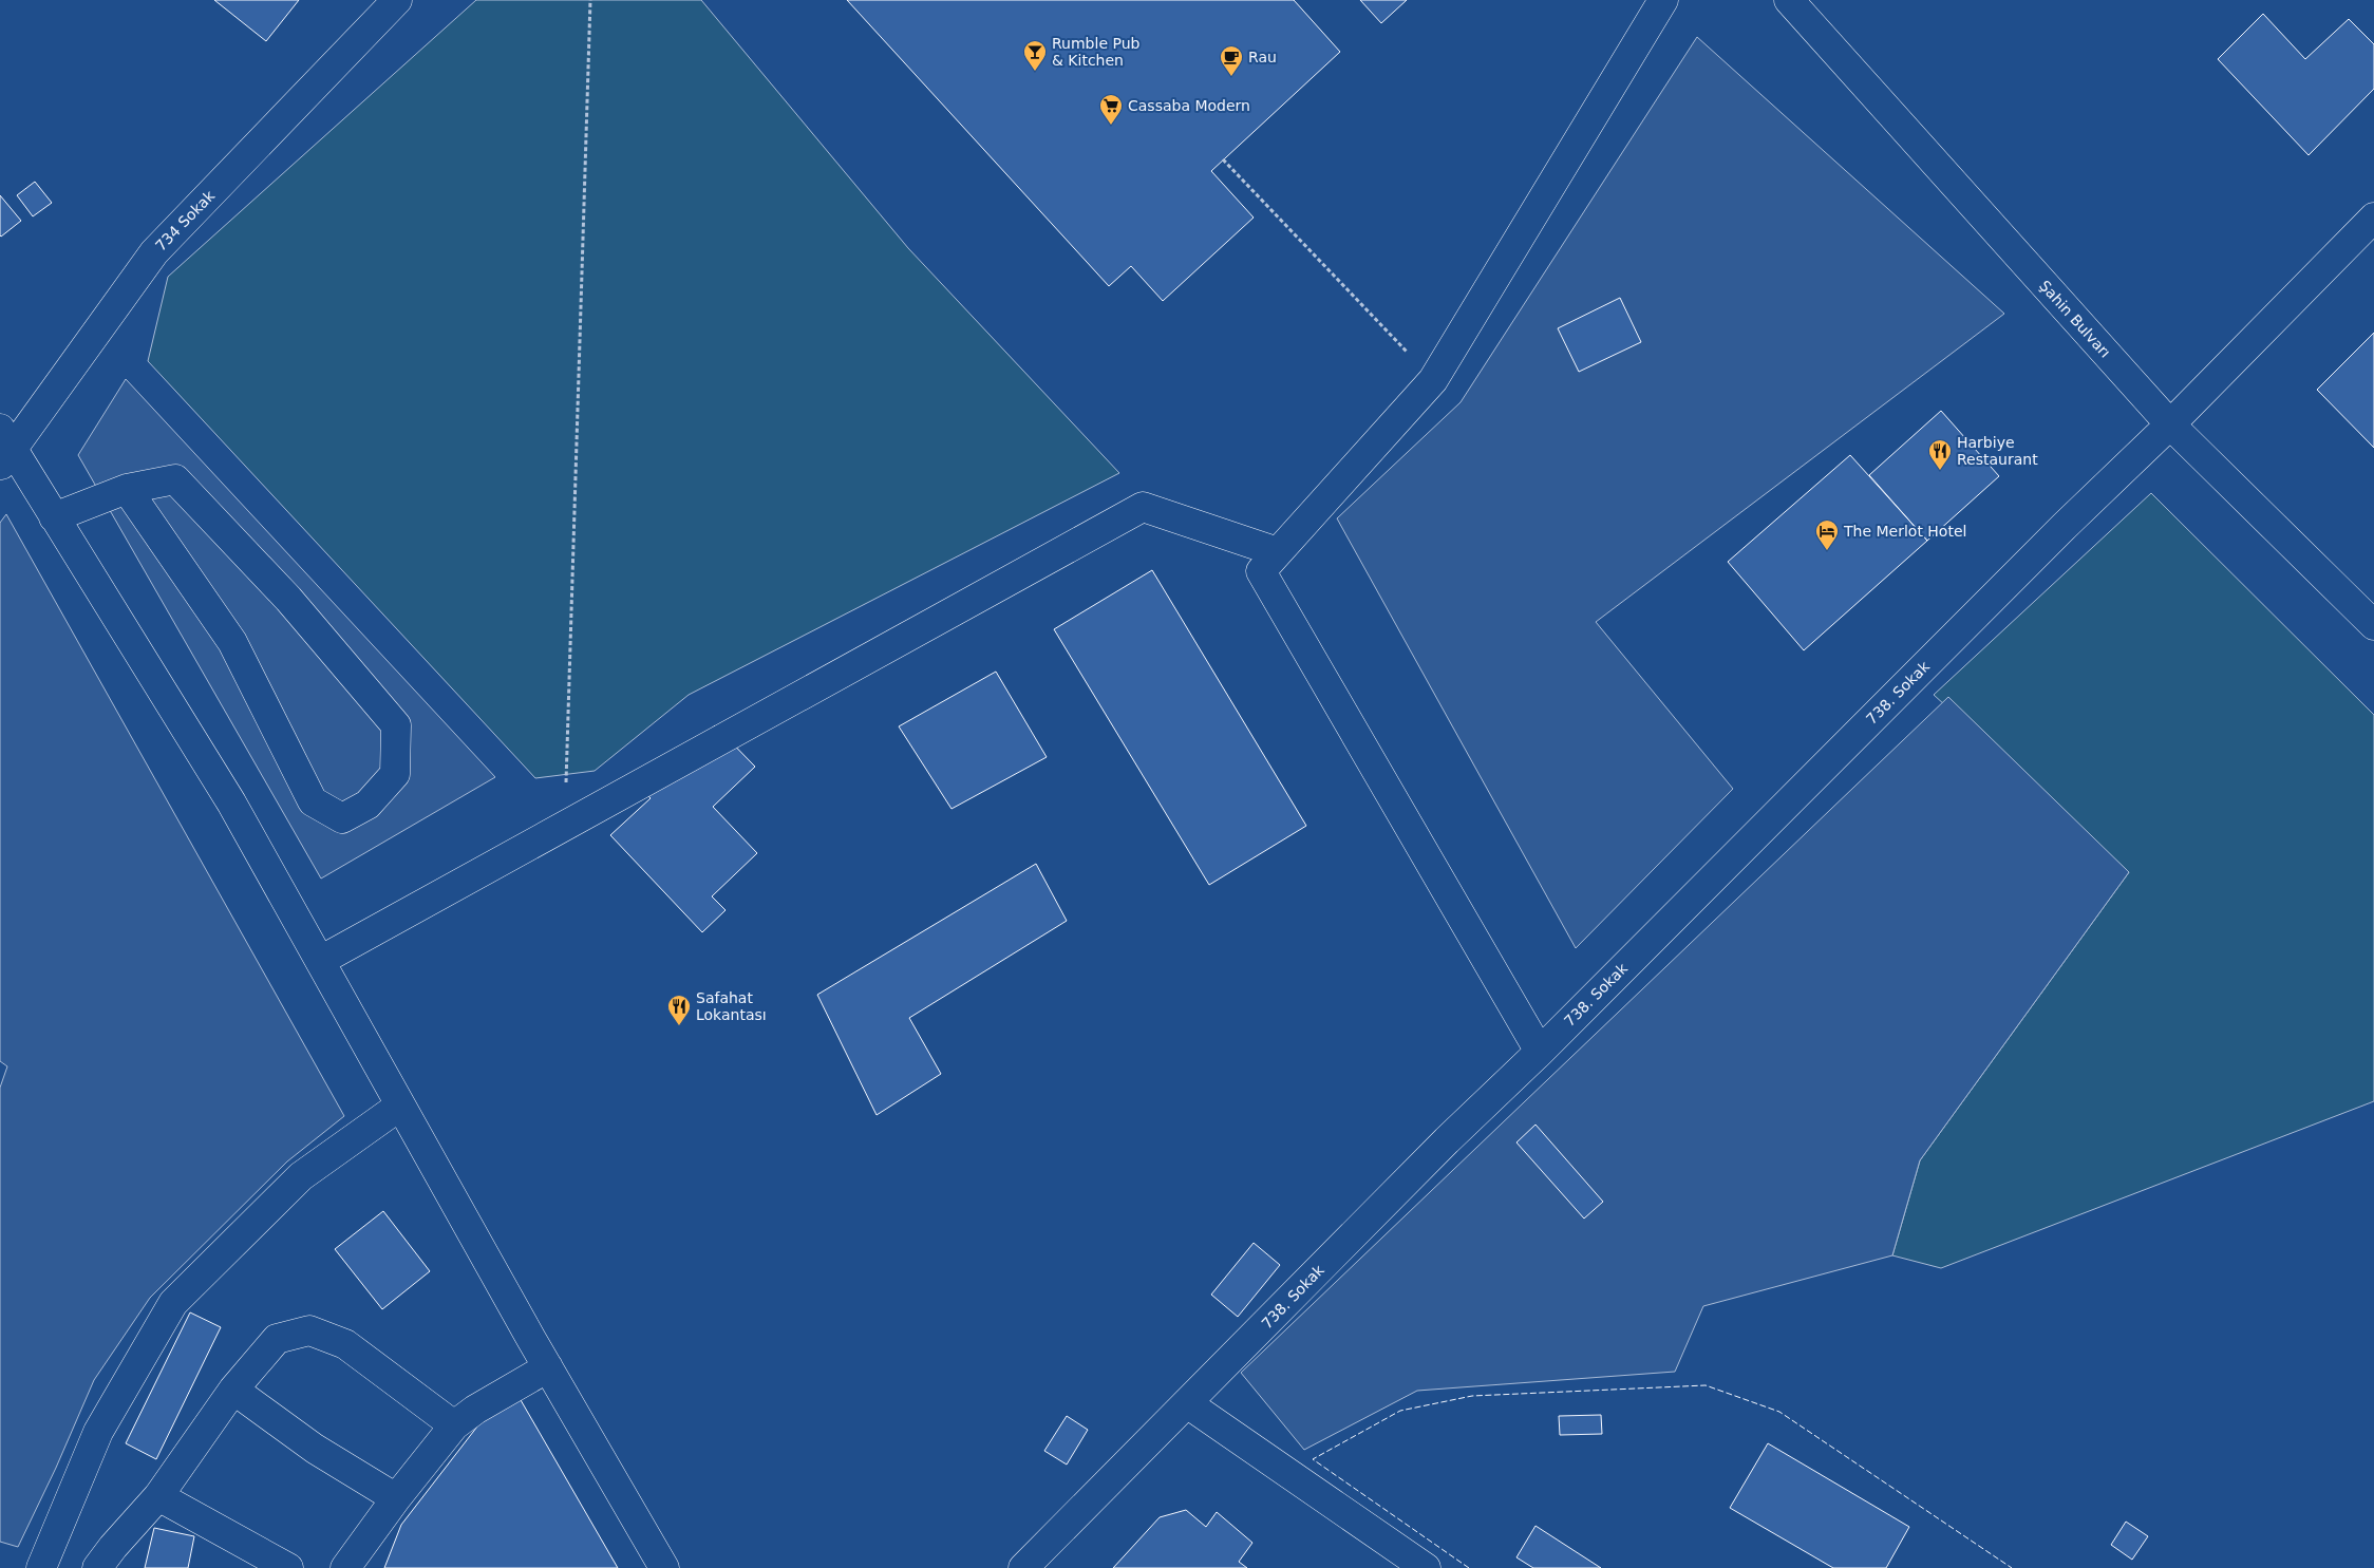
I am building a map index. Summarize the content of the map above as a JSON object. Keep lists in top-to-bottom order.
{
  "streets": {
    "street": ["734 Sokak", "Şahin Bulvarı", "738. Sokak"]
  },
  "crossings": [
    ["Şahin Bulvarı", "738. Sokak"]
  ],
  "places": {
    "bar": ["Rumble Pub & Kitchen"],
    "cafe": ["Rau"],
    "supermarket": ["Cassaba Modern"],
    "restaurant": ["Harbiye Restaurant", "Safahat Lokantası"],
    "hotel": ["The Merlot Hotel"]
  }
}
